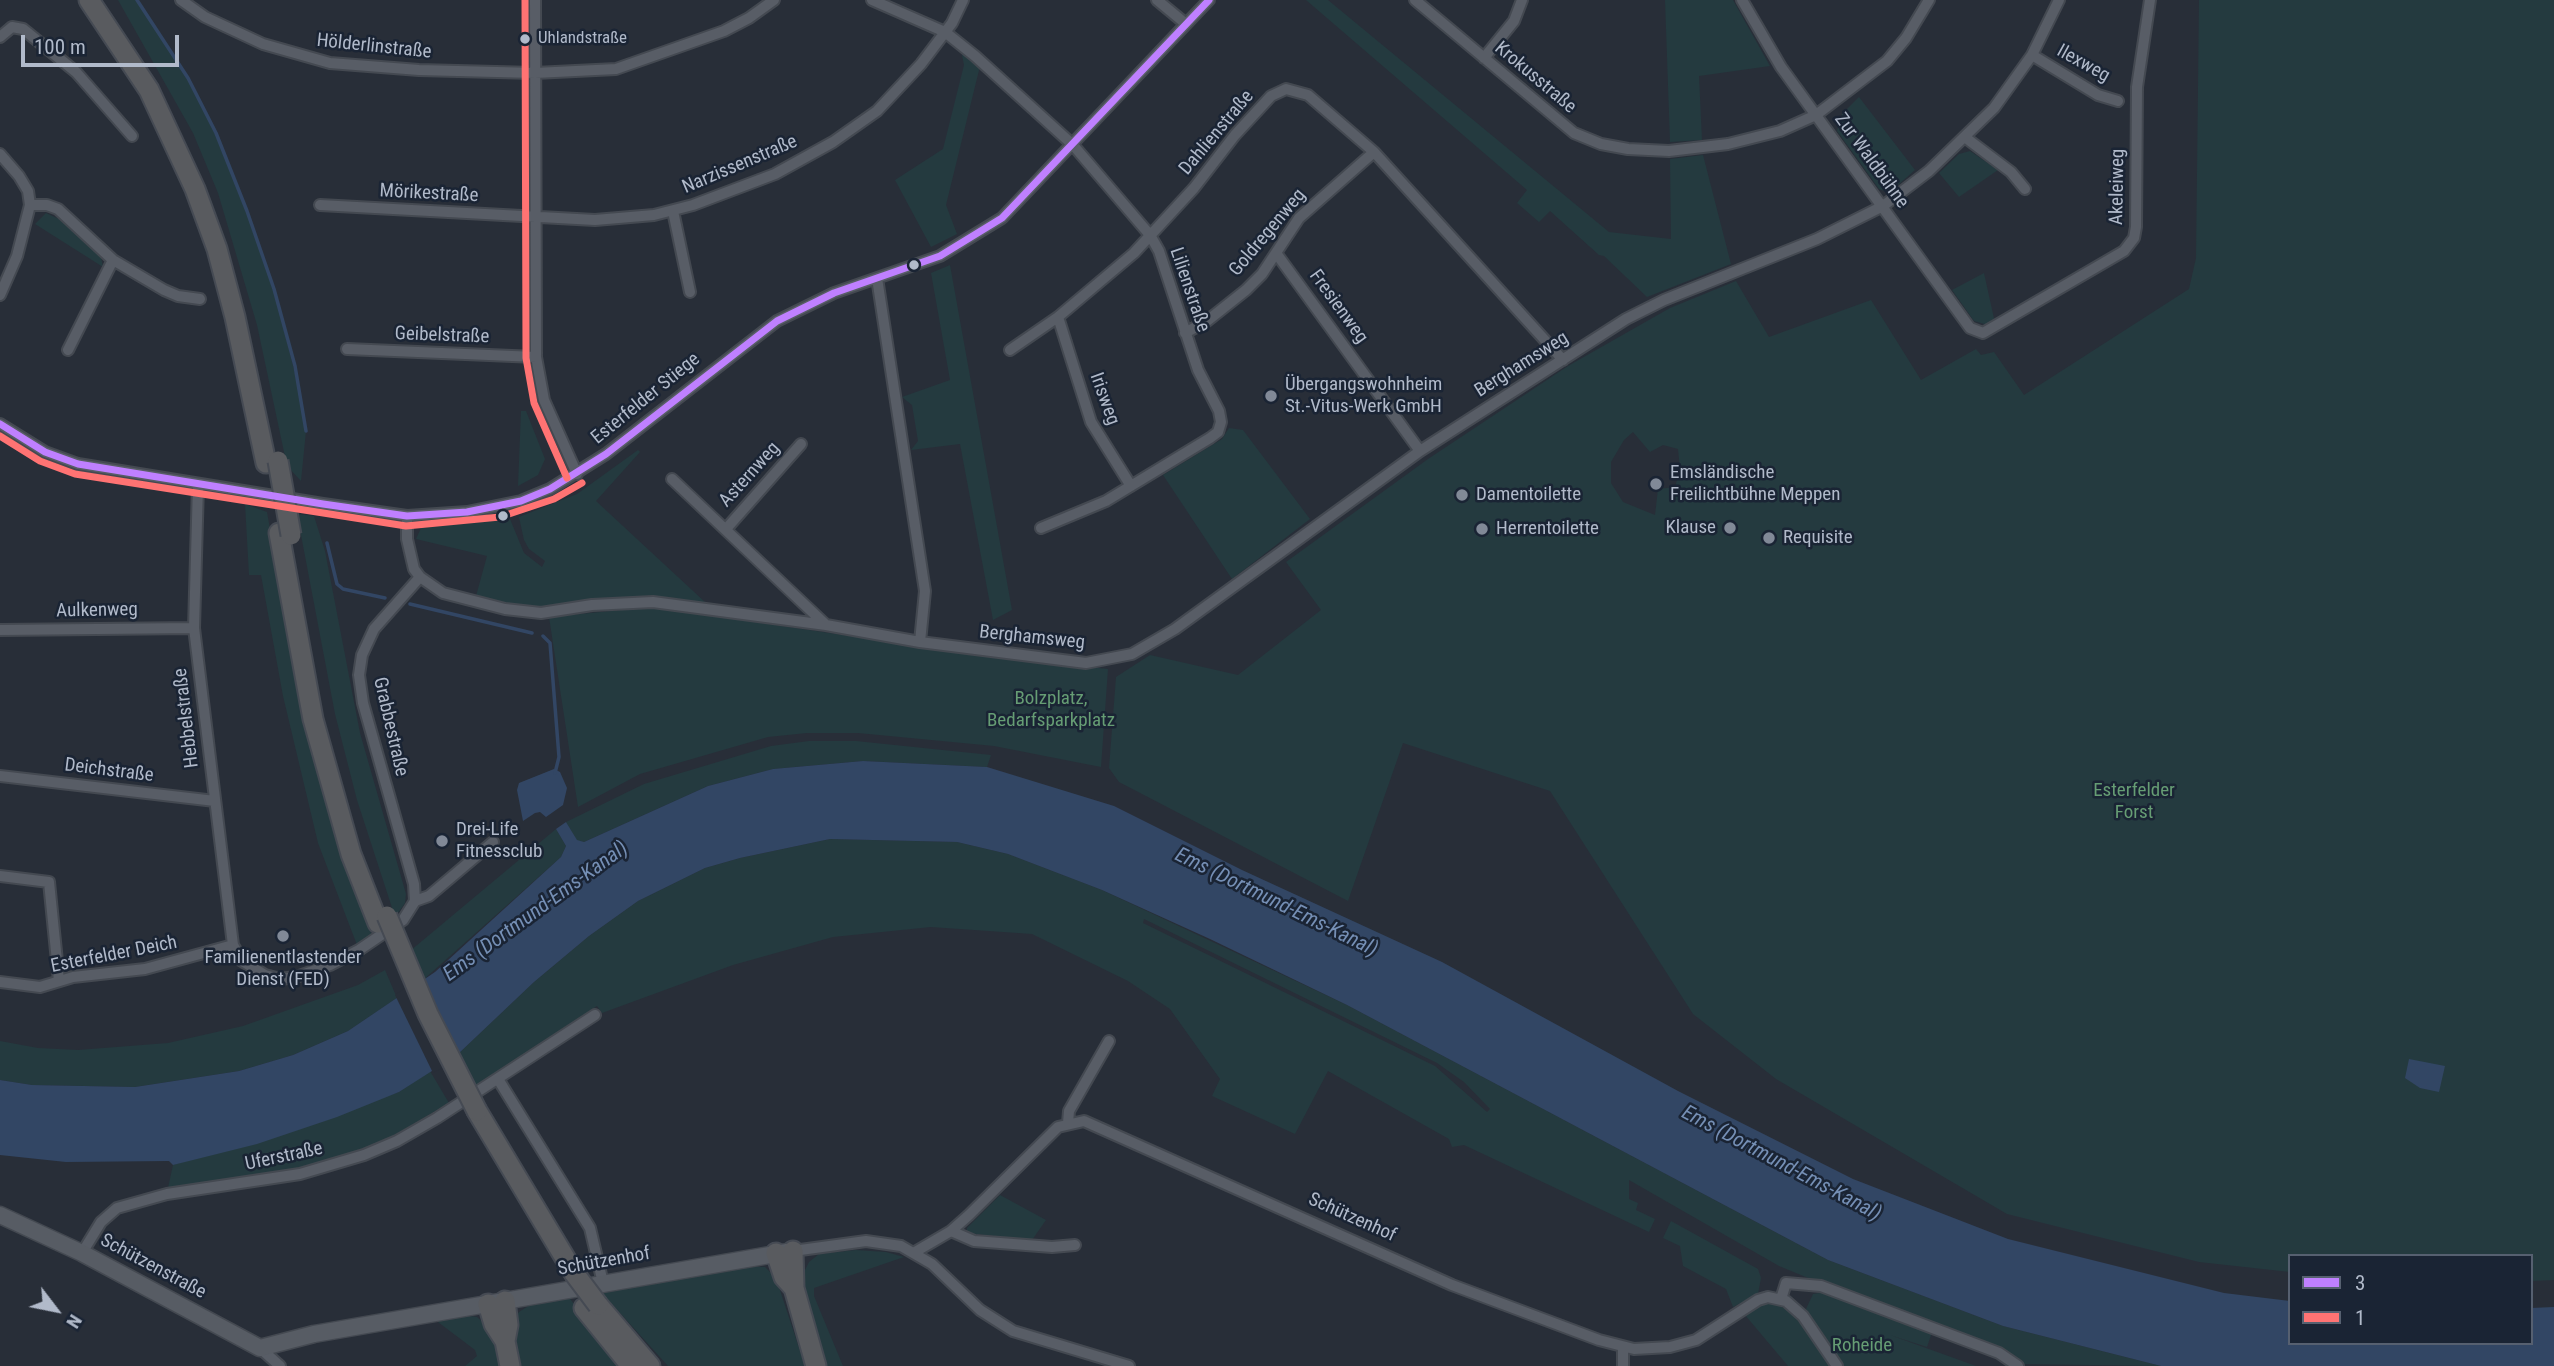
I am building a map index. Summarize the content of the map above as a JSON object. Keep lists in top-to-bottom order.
{
  "streets": {
    "street": [
      "Hölderlinstraße",
      "Ilexweg",
      "Krokusstraße",
      "Dahlienstraße",
      "Zur Waldbühne",
      "Narzissenstraße",
      "Akeleiweg",
      "Mörikestraße",
      "Goldregenweg",
      "Lilienstraße",
      "Fresienweg",
      "Geibelstraße",
      "Berghamsweg",
      "Esterfelder Stiege",
      "Irisweg",
      "Asternweg",
      "Aulkenweg",
      "Hebbelstraße",
      "Grabbestraße",
      "Deichstraße",
      "Esterfelder Deich",
      "Uferstraße",
      "Schützenhof",
      "Schützenstraße"
    ]
  },
  "crossings": [
    ["Ilexweg", "Berghamsweg"],
    ["Krokusstraße", "Zur Waldbühne"],
    ["Dahlienstraße", "Goldregenweg"],
    ["Dahlienstraße", "Lilienstraße"],
    ["Dahlienstraße", "Berghamsweg"],
    ["Dahlienstraße", "Irisweg"],
    ["Zur Waldbühne", "Akeleiweg"],
    ["Zur Waldbühne", "Berghamsweg"],
    ["Narzissenstraße", "Mörikestraße"],
    ["Narzissenstraße", "Lilienstraße"],
    ["Goldregenweg", "Lilienstraße"],
    ["Goldregenweg", "Fresienweg"],
    ["Lilienstraße", "Esterfelder Stiege"],
    ["Lilienstraße", "Irisweg"],
    ["Fresienweg", "Berghamsweg"],
    ["Berghamsweg", "Grabbestraße"],
    ["Esterfelder Stiege", "Hebbelstraße"],
    ["Aulkenweg", "Hebbelstraße"],
    ["Hebbelstraße", "Deichstraße"],
    ["Hebbelstraße", "Esterfelder Deich"],
    ["Uferstraße", "Schützenstraße"],
    ["Schützenhof", "Schützenstraße"]
  ],
  "water": ["Ems (Dortmund-Ems-Kanal)"],
  "parks": ["Bolzplatz, Bedarfsparkplatz", "Esterfelder Forst", "Roheide"],
  "places": [
    "Uhlandstraße",
    "Übergangswohnheim St.-Vitus-Werk GmbH",
    "Emsländische Freilichtbühne Meppen",
    "Damentoilette",
    "Klause",
    "Herrentoilette",
    "Requisite",
    "Drei-Life Fitnessclub",
    "Familienentlastender Dienst (FED)"
  ],
  "lines": ["transit line 3", "transit line 1"],
  "legend": ["3", "1"],
  "scale_bar": "100 m",
  "north": "bottom right"
}
